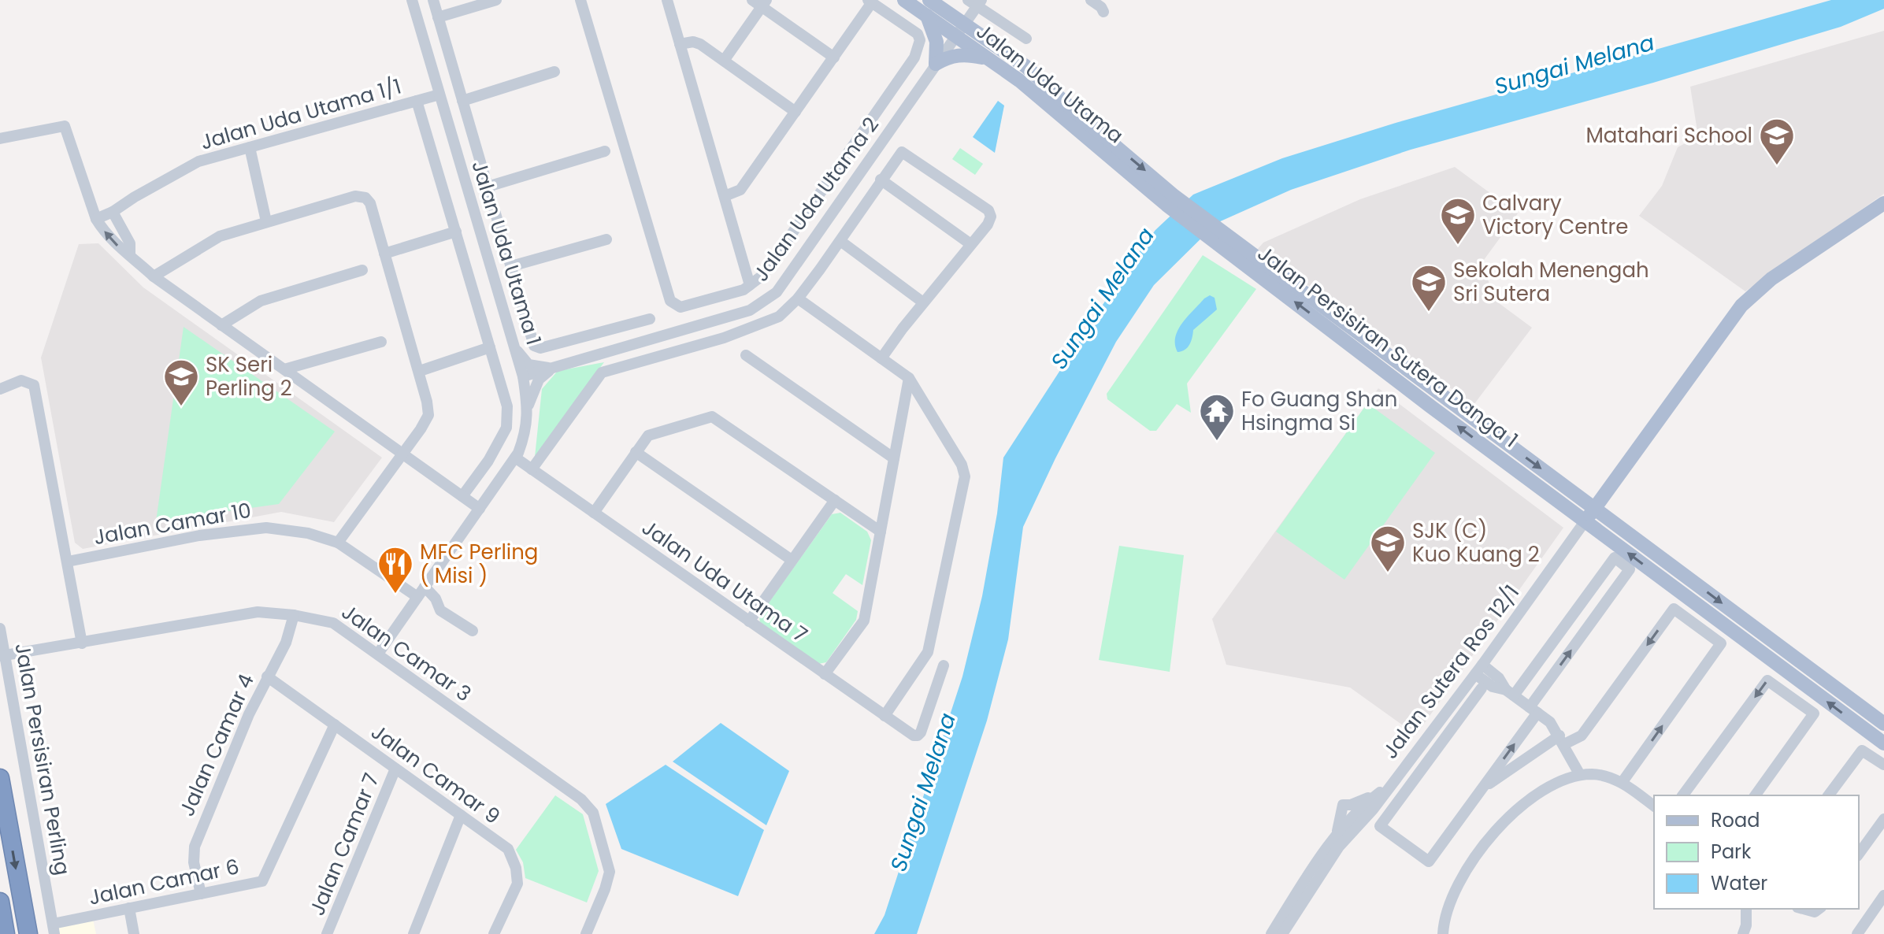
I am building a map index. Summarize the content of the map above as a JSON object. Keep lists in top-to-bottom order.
{
  "streets": {
    "main road": ["Jalan Uda Utama", "Jalan Persisiran Sutera Danga 1"],
    "street": [
      "Jalan Uda Utama 1/1",
      "Jalan Uda Utama 2",
      "Jalan Uda Utama 1",
      "Jalan Camar 10",
      "Jalan Uda Utama 7",
      "Jalan Camar 3",
      "Jalan Sutera Ros 12/1",
      "Jalan Camar 4",
      "Jalan Persisiran Perling",
      "Jalan Camar 9",
      "Jalan Camar 7",
      "Jalan Camar 6"
    ]
  },
  "crossings": [
    ["Jalan Uda Utama", "Jalan Uda Utama 2"],
    ["Jalan Uda Utama", "Jalan Persisiran Sutera Danga 1"],
    ["Jalan Uda Utama 1/1", "Jalan Uda Utama 1"],
    ["Jalan Uda Utama 2", "Jalan Uda Utama 1"],
    ["Jalan Uda Utama 1", "Jalan Camar 10"],
    ["Jalan Uda Utama 1", "Jalan Uda Utama 7"],
    ["Jalan Uda Utama 1", "Jalan Camar 3"],
    ["Jalan Persisiran Sutera Danga 1", "Jalan Sutera Ros 12/1"],
    ["Jalan Camar 3", "Jalan Camar 4"],
    ["Jalan Camar 3", "Jalan Persisiran Perling"],
    ["Jalan Camar 4", "Jalan Camar 9"],
    ["Jalan Camar 4", "Jalan Camar 6"],
    ["Jalan Persisiran Perling", "Jalan Camar 6"],
    ["Jalan Camar 9", "Jalan Camar 7"],
    ["Jalan Camar 9", "Jalan Camar 6"]
  ],
  "water": ["Sungai Melana"],
  "places": {
    "school or university": [
      "Matahari School",
      "Calvary Victory Centre",
      "Sekolah Menengah Sri Sutera",
      "SK Seri Perling 2",
      "SJK (C) Kuo Kuang 2"
    ],
    "temple": ["Fo Guang Shan Hsingma Si"],
    "restaurant": ["MFC Perling ( Misi )"]
  },
  "legend": ["Road", "Park", "Water"]
}
